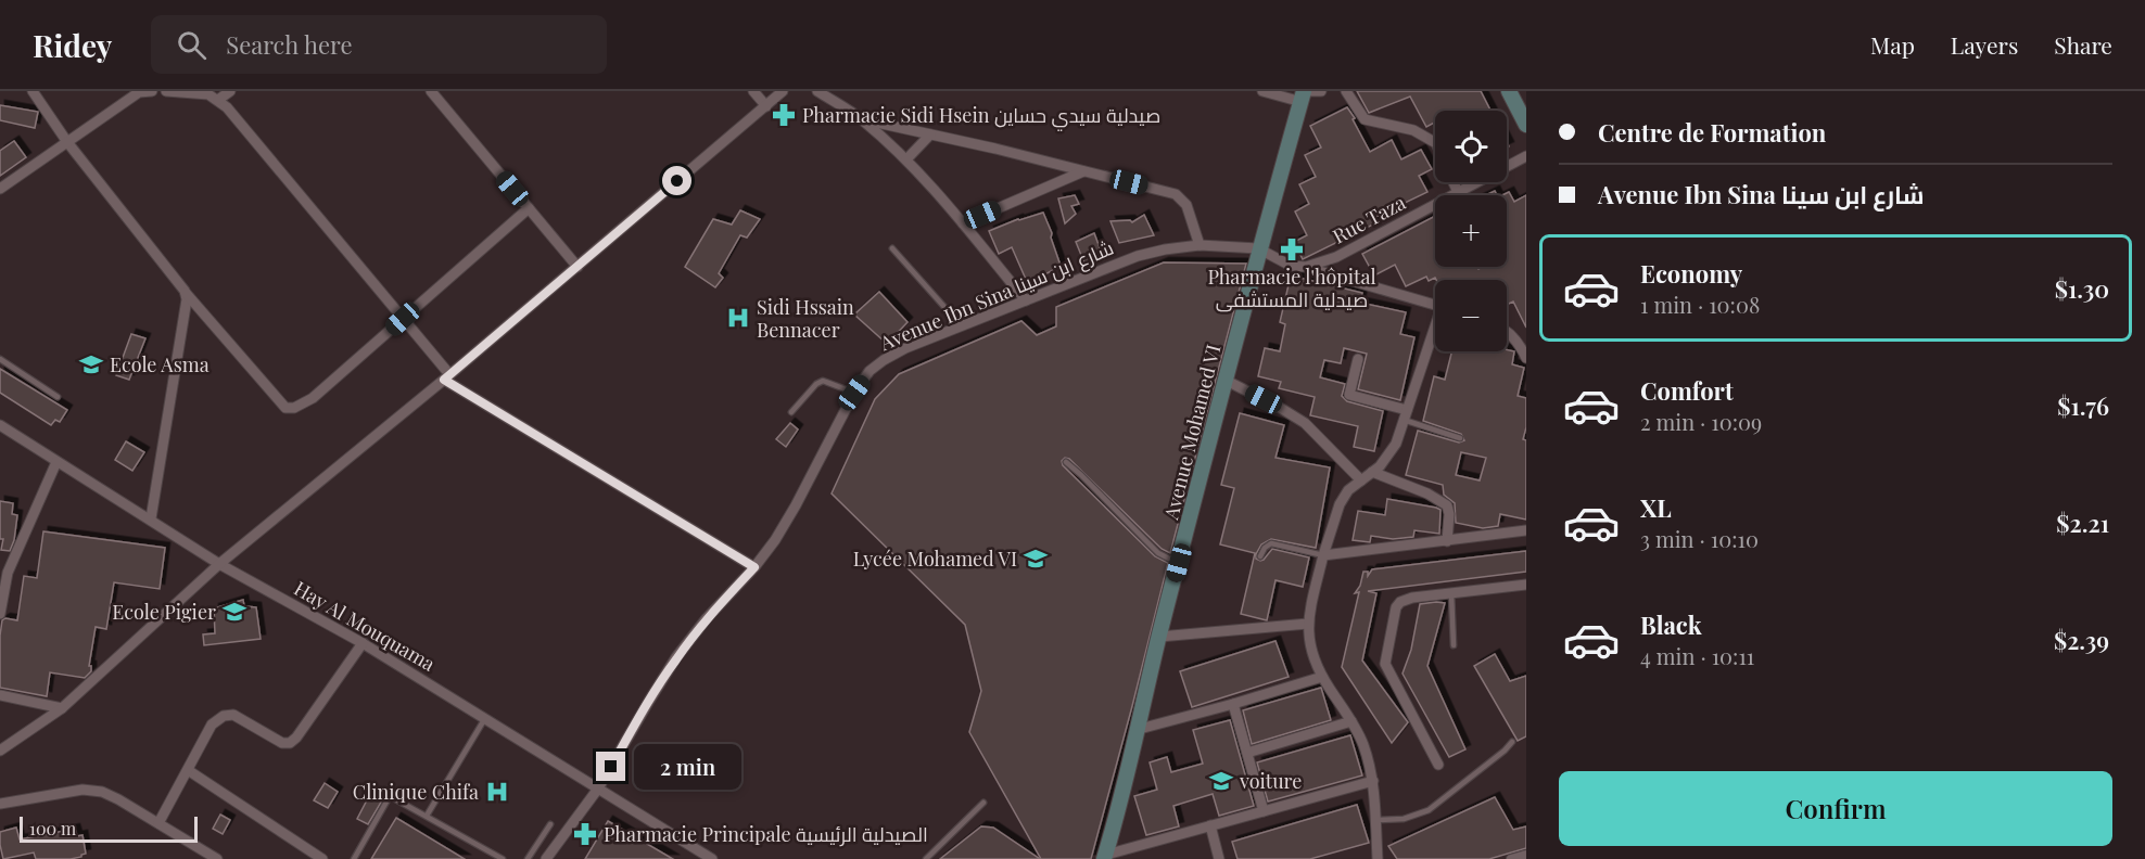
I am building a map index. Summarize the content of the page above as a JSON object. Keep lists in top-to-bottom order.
{
  "streets": {
    "main road": ["Avenue Mohamed VI"],
    "street": ["Rue Taza", "Avenue Ibn Sina شارع ابن سينا", "Hay Al Mouquama"]
  },
  "crossings": [
    ["Avenue Ibn Sina شارع ابن سينا", "Avenue Mohamed VI"],
    ["Avenue Ibn Sina شارع ابن سينا", "Hay Al Mouquama"]
  ],
  "places": {
    "pharmacy": ["Pharmacie Sidi Hsein صيدلية سيدي حساين", "Pharmacie l'hôpital صيدلية المستشفى", "Pharmacie Principale الصيدلية الرئيسية"],
    "hospital": ["Sidi Hssain Bennacer", "Clinique Chifa"],
    "school or university": [
      "Ecole Asma",
      "Lycée Mohamed VI",
      "Ecole Pigier",
      "voiture"
    ]
  },
  "scale_bar": "100 m",
  "page": {
    "header": "Ridey",
    "search": "Search here",
    "nav": ["Map", "Layers", "Share"],
    "banner": ["Centre de Formation", "Avenue Ibn Sina شارع ابن سينا"],
    "map_buttons": ["+", "−"],
    "list": [
      {
        "name": "Economy",
        "note": "1 min · 10:08",
        "value": "$1.30"
      },
      {
        "name": "Comfort",
        "note": "2 min · 10:09",
        "value": "$1.76"
      },
      {
        "name": "XL",
        "note": "3 min · 10:10",
        "value": "$2.21"
      },
      {
        "name": "Black",
        "note": "4 min · 10:11",
        "value": "$2.39"
      }
    ],
    "bubble": "2 min",
    "buttons": "Confirm",
    "scale": "100 m"
  }
}
